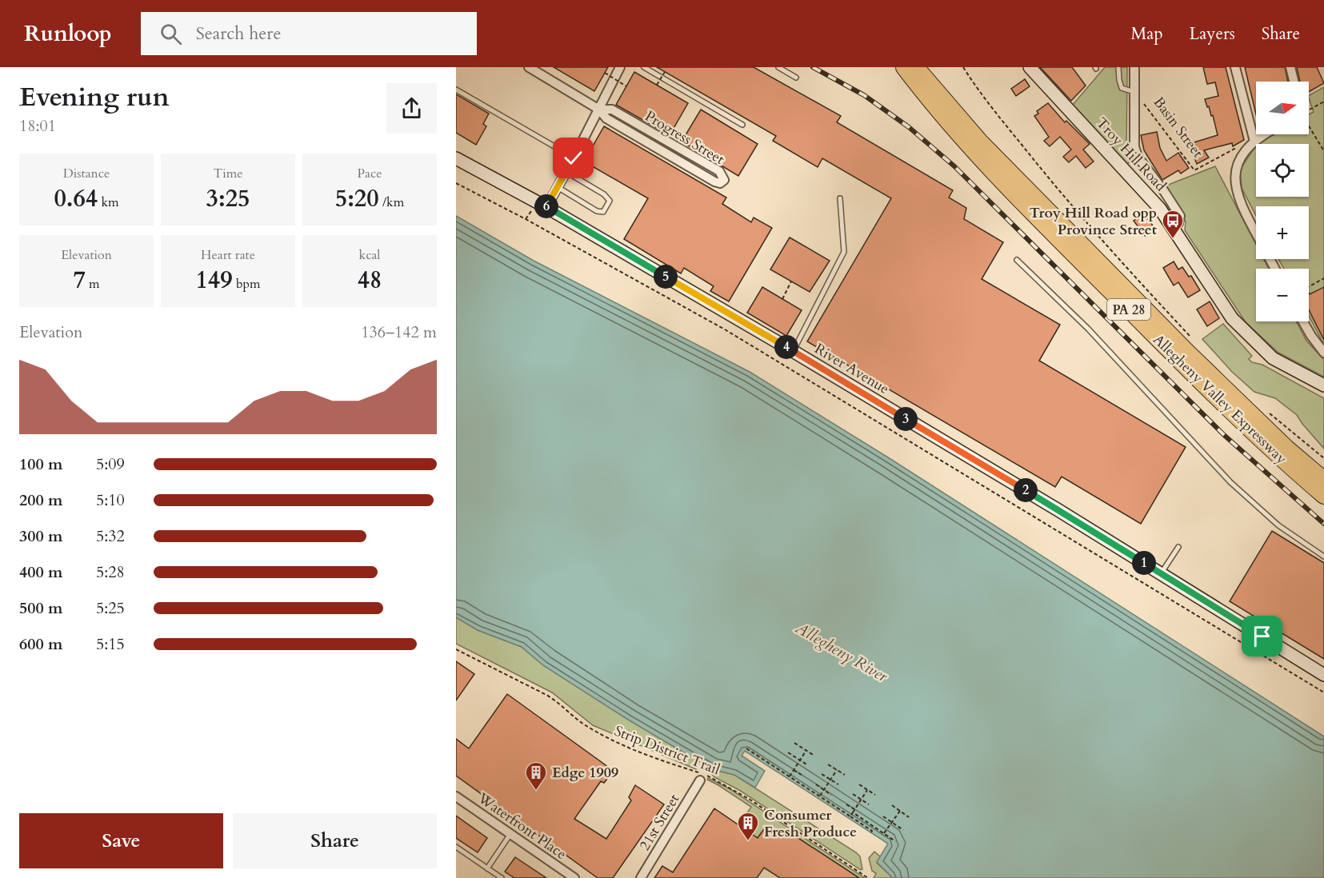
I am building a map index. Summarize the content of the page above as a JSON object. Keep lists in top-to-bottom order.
{
  "streets": {
    "highway": ["PA 28", "Allegheny Valley Expressway"],
    "street": [
      "Progress Street",
      "Troy Hill Road",
      "River Avenue",
      "21st Street",
      "Waterfront Place"
    ],
    "path": ["Basin Street", "Strip District Trail"]
  },
  "water": ["Allegheny River"],
  "places": {
    "bus stop": ["Troy Hill Road opp Province Street"],
    "building": ["Edge 1909", "Consumer Fresh Produce"]
  },
  "north": "right",
  "page": {
    "header": "Runloop",
    "search": "Search here",
    "nav": ["Map", "Layers", "Share"],
    "heading": ["Evening run", "18:01"],
    "map_buttons": ["+", "−"],
    "stats": [
      ["Distance", "0.64 km"],
      ["Time", "3:25"],
      ["Pace", "5:20 /km"],
      ["Elevation", "7 m"],
      ["Heart rate", "149 bpm"],
      ["kcal", "48"]
    ],
    "pins": [
      "6",
      "5",
      "4",
      "3",
      "2",
      "1"
    ],
    "chart": ["Elevation", "136–142 m"],
    "list": [
      {
        "name": "100 m",
        "note": "5:09"
      },
      {
        "name": "200 m",
        "note": "5:10"
      },
      {
        "name": "300 m",
        "note": "5:32"
      },
      {
        "name": "400 m",
        "note": "5:28"
      },
      {
        "name": "500 m",
        "note": "5:25"
      },
      {
        "name": "600 m",
        "note": "5:15"
      }
    ],
    "buttons": ["Save", "Share"]
  }
}
